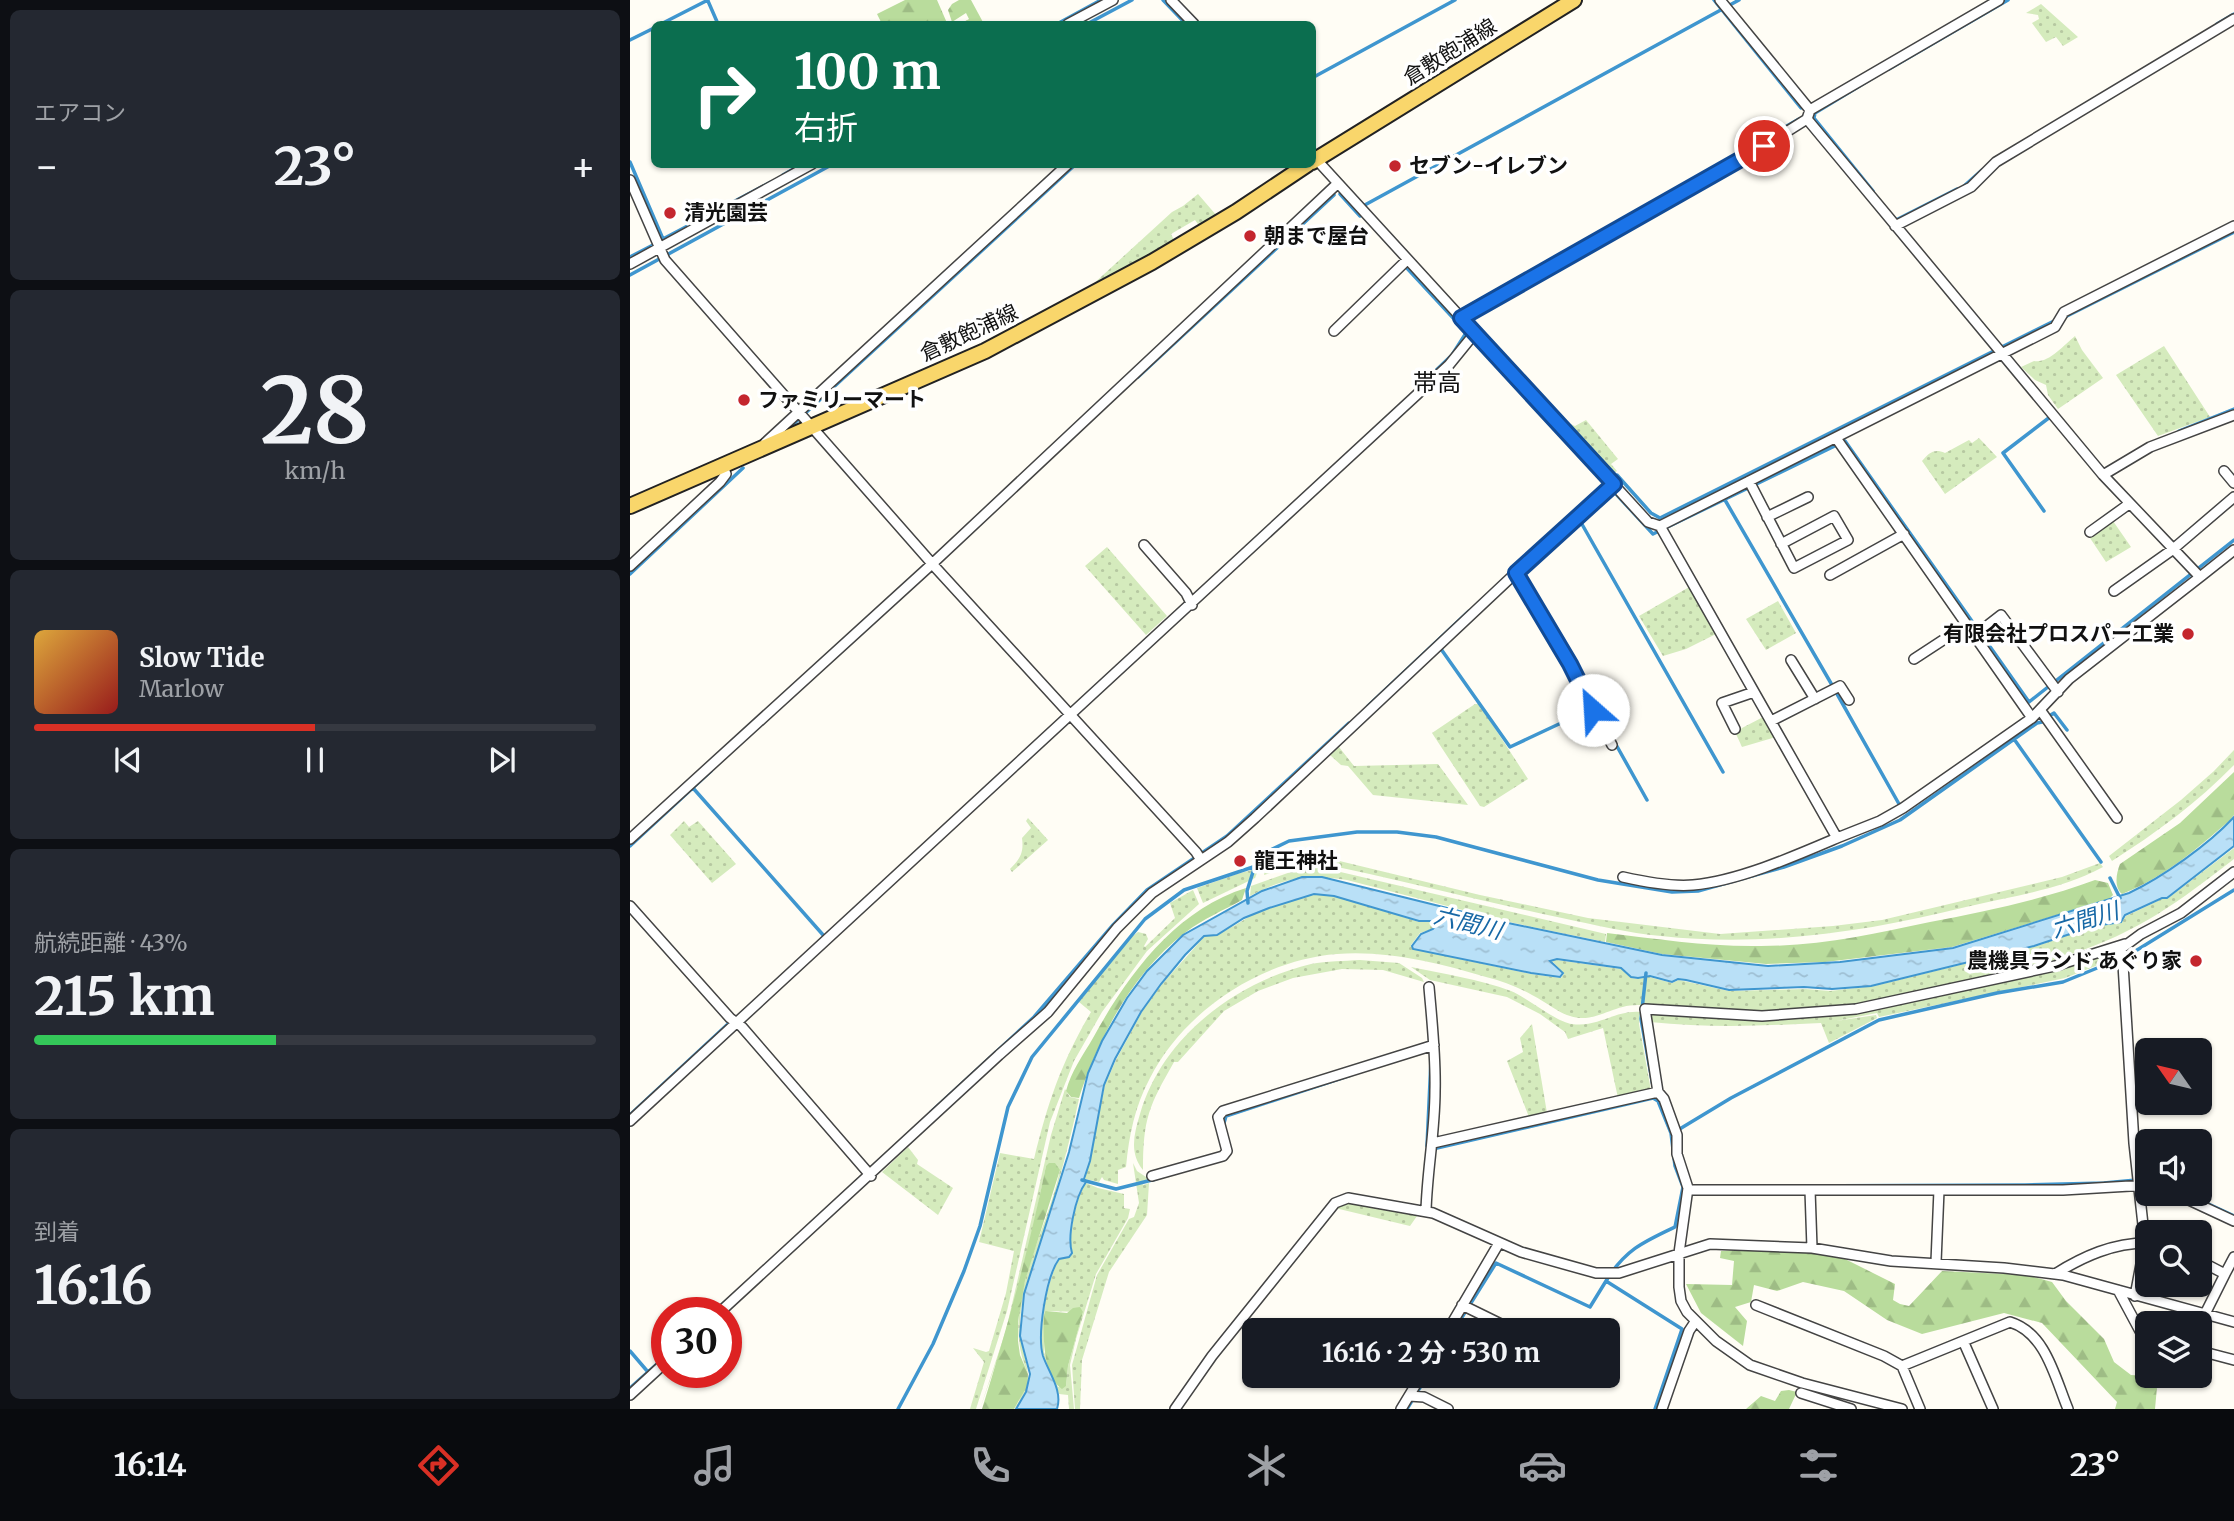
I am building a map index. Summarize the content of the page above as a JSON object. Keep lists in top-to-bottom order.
{
  "streets": {
    "main road": ["倉敷飽浦線"]
  },
  "districts": ["帯高"],
  "water": ["六間川"],
  "places": [
    "セブン-イレブン",
    "清光園芸",
    "朝まで屋台",
    "ファミリーマート",
    "有限会社プロスパー工業",
    "龍王神社",
    "農機具ランド あぐり家"
  ],
  "north": "top left",
  "page": {
    "tile": [
      "エアコン",
      ["28", "km/h"],
      ["航続距離 · 43%", "215 km"],
      ["到着", "16:16"]
    ],
    "turn": ["100 m", "右折"],
    "heat": ["−", "23°", "+"],
    "song": ["Slow Tide", "Marlow"],
    "limit": "30",
    "trip": "16:16 · 2 分 · 530 m",
    "tabs": ["16:14", "23°"]
  }
}
